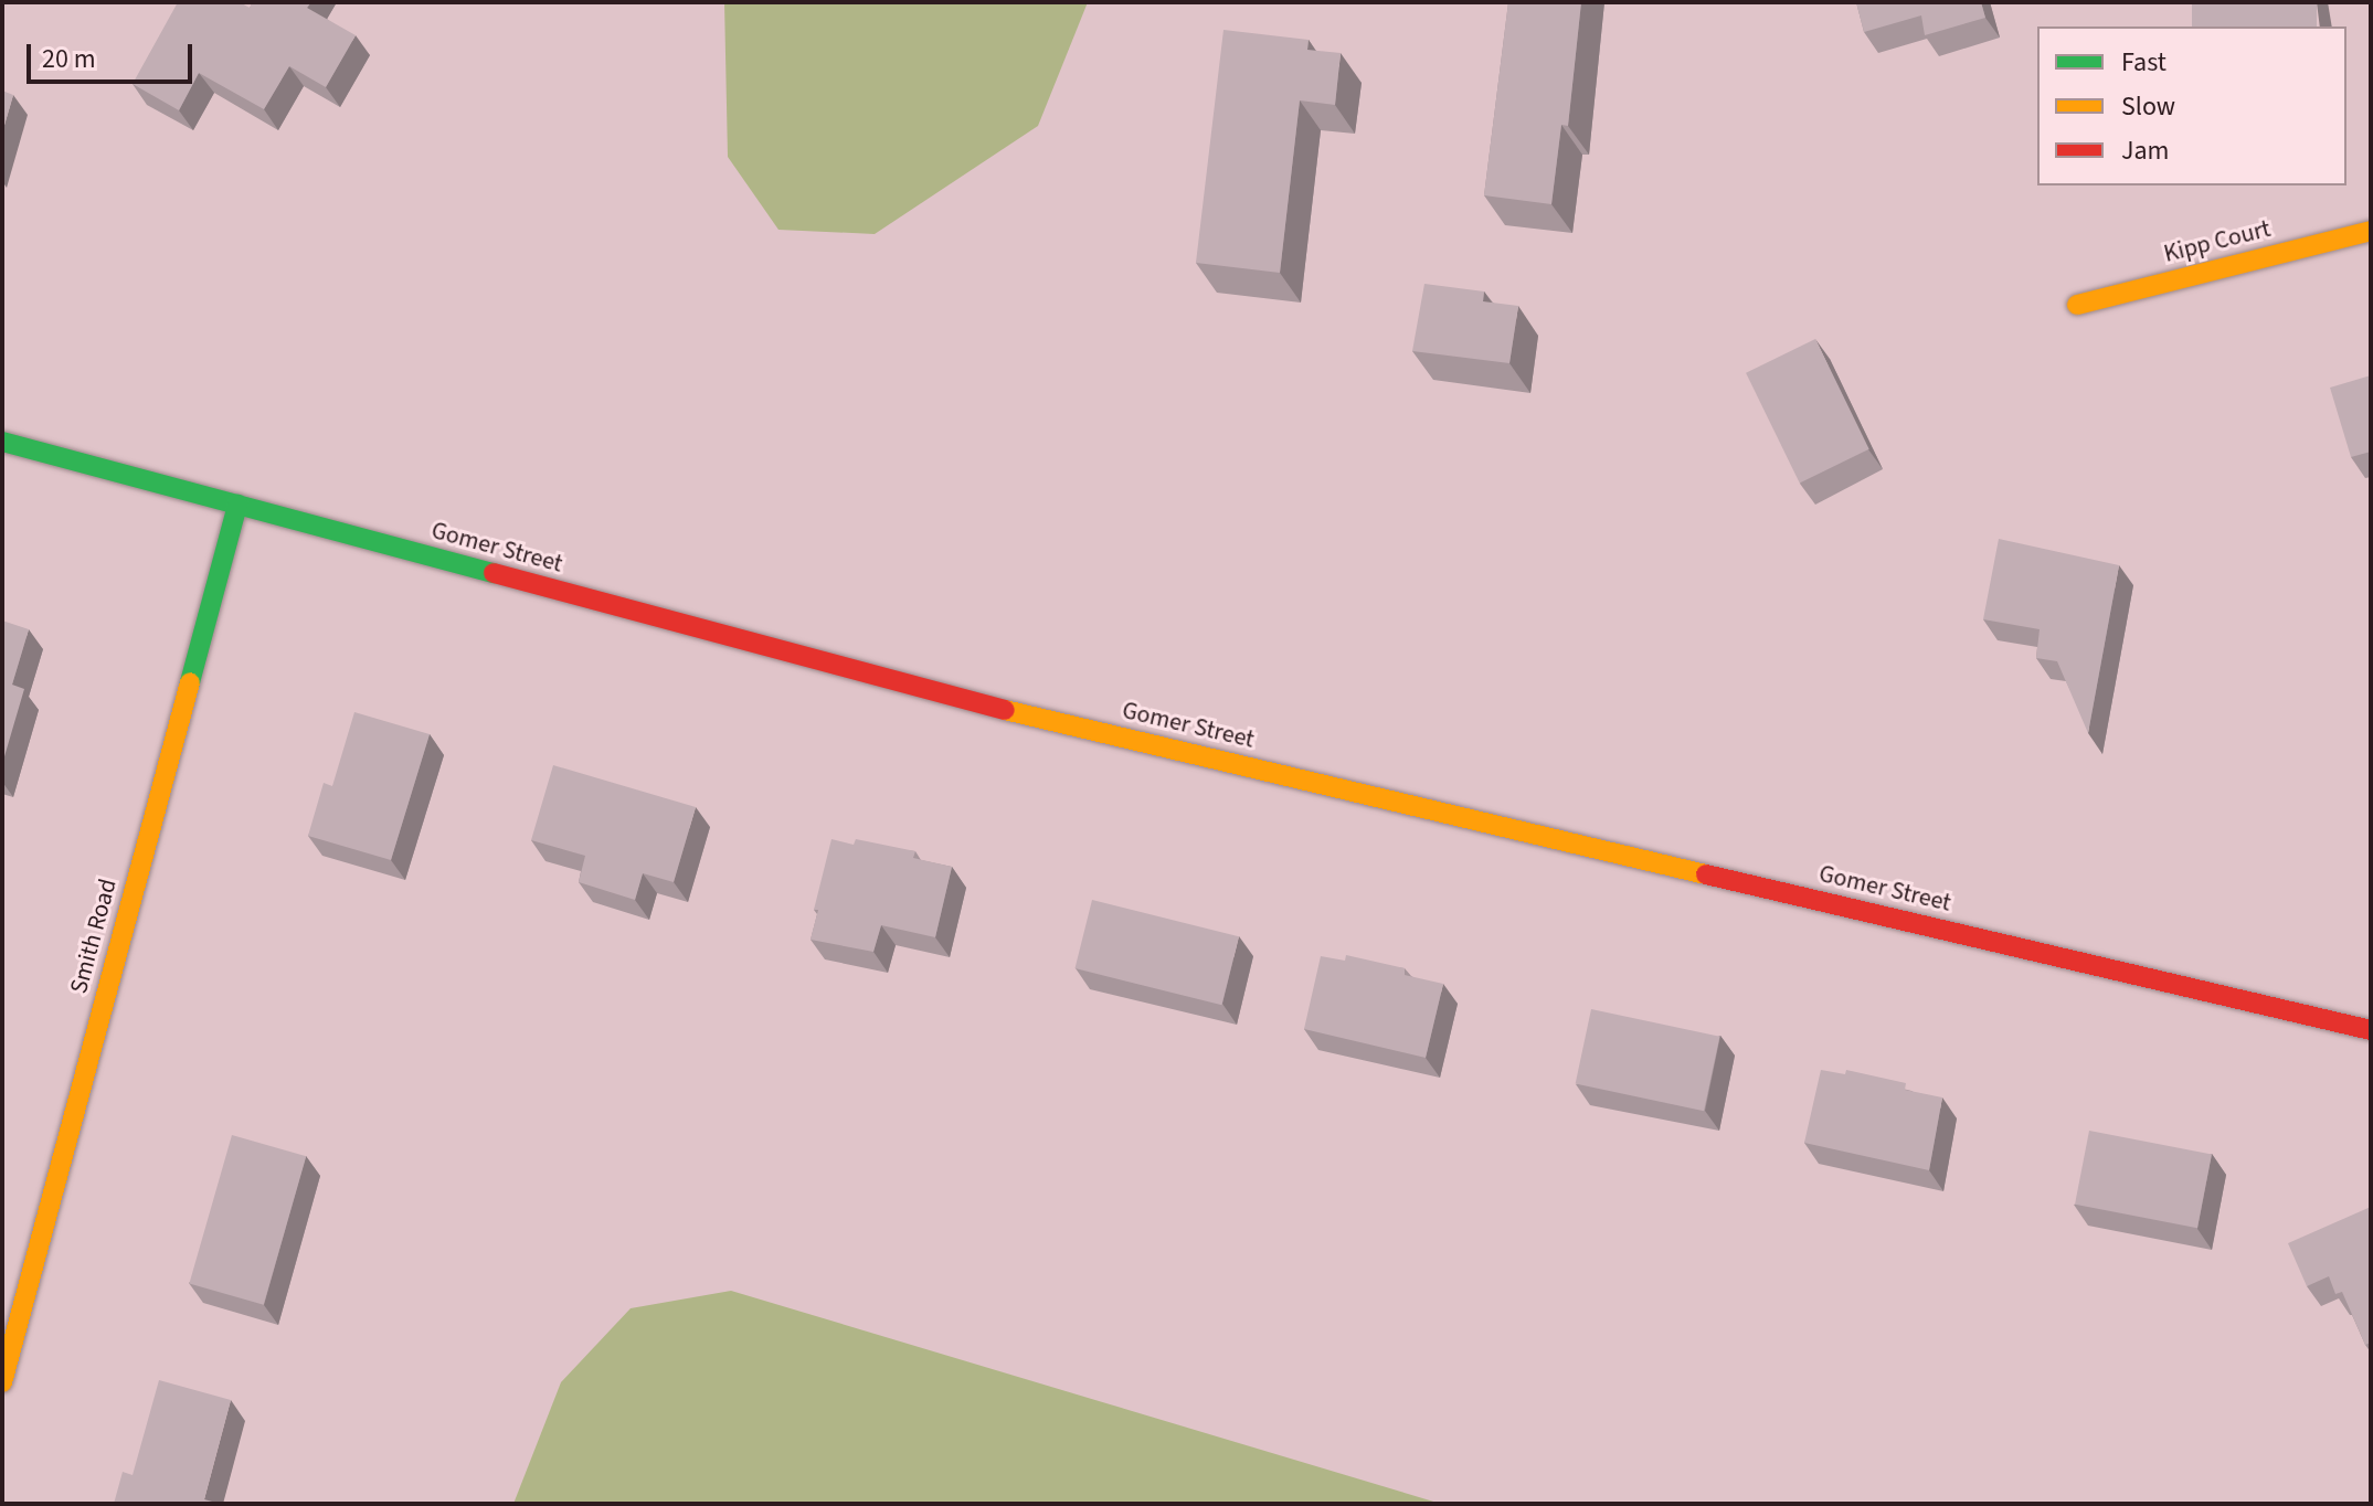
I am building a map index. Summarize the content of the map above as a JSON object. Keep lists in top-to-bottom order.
{
  "streets": {
    "street": ["Kipp Court", "Gomer Street", "Smith Road"]
  },
  "crossings": [
    ["Gomer Street", "Smith Road"]
  ],
  "legend": ["Fast", "Slow", "Jam"],
  "scale_bar": "20 m"
}
